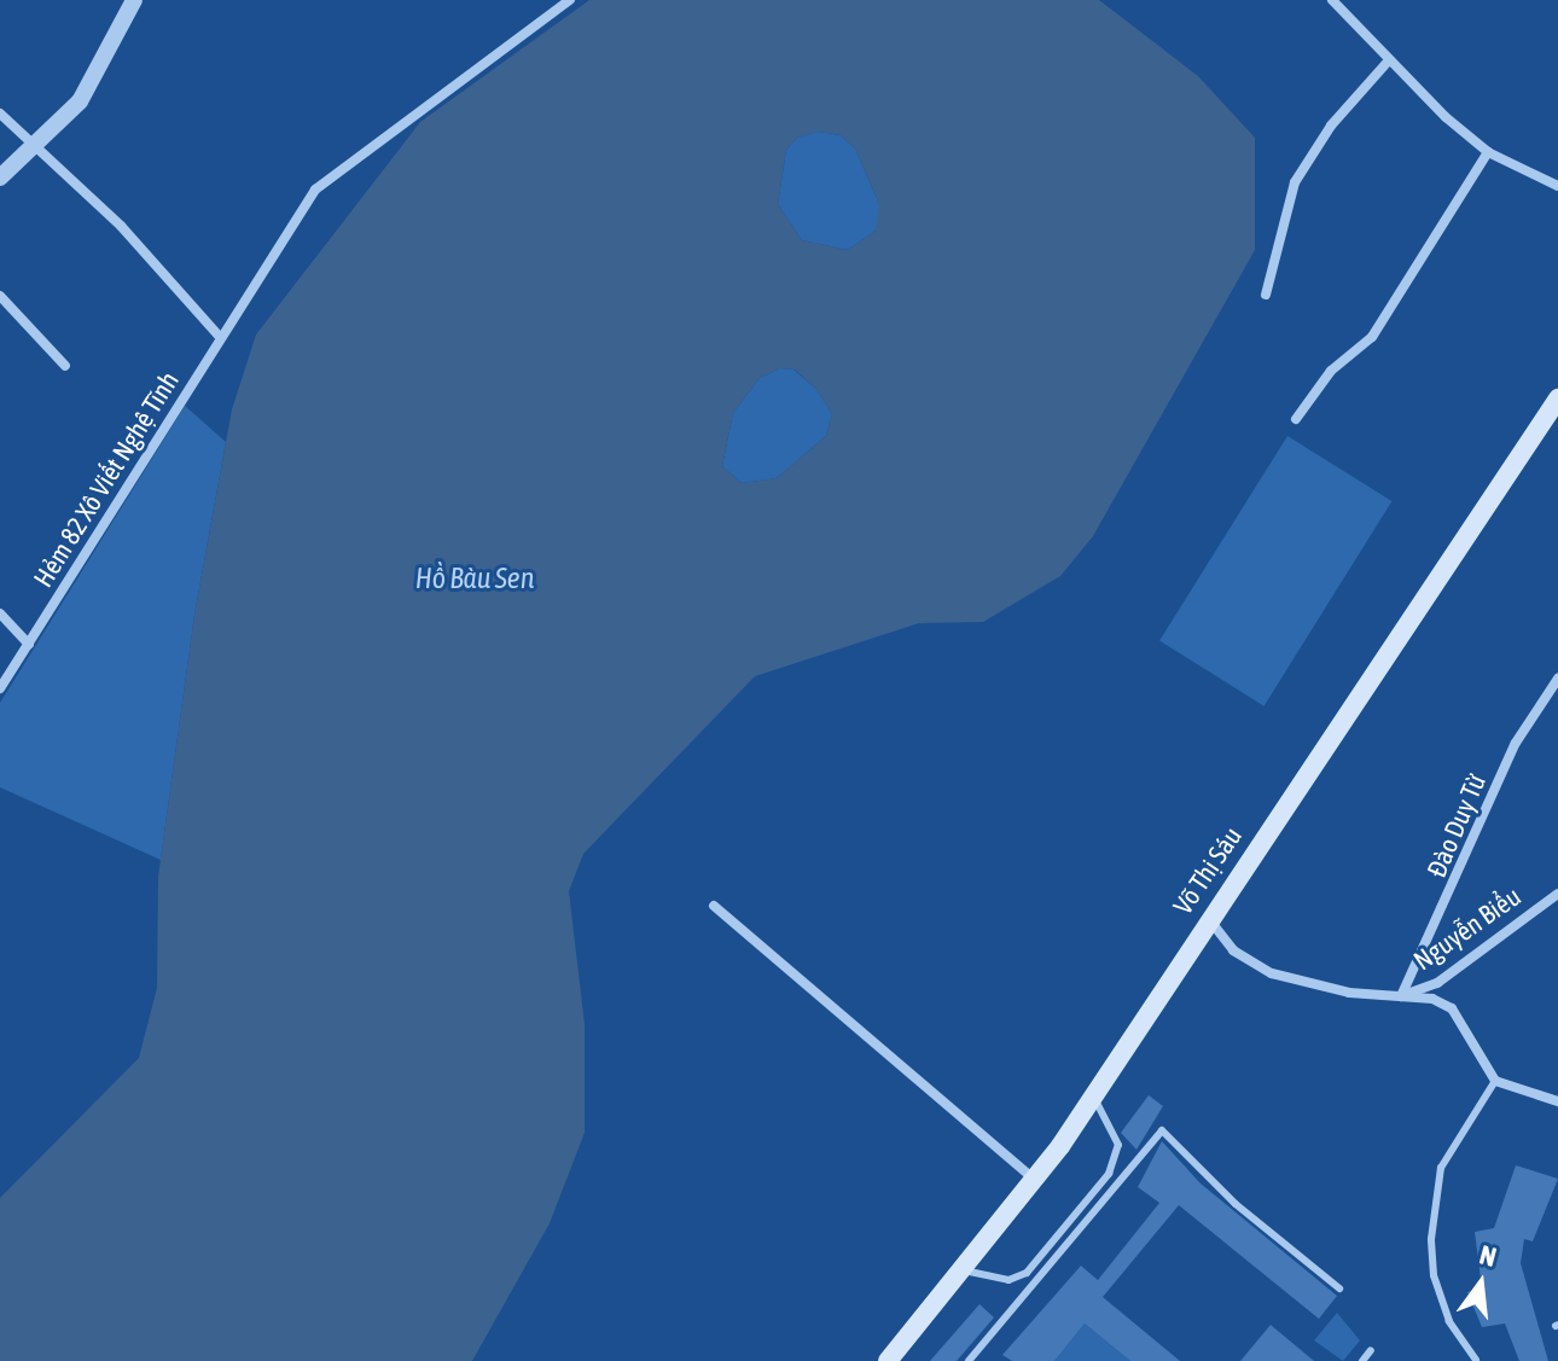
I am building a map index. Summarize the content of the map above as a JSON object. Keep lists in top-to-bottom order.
{
  "streets": {
    "main road": ["Võ Thị Sáu"],
    "street": ["Hẻm 82 Xô Viết Nghệ Tĩnh", "Đào Duy Từ", "Nguyễn Biểu"]
  },
  "crossings": [
    ["Đào Duy Từ", "Nguyễn Biểu"]
  ],
  "water": ["Hồ Bàu Sen"],
  "north": "top"
}
